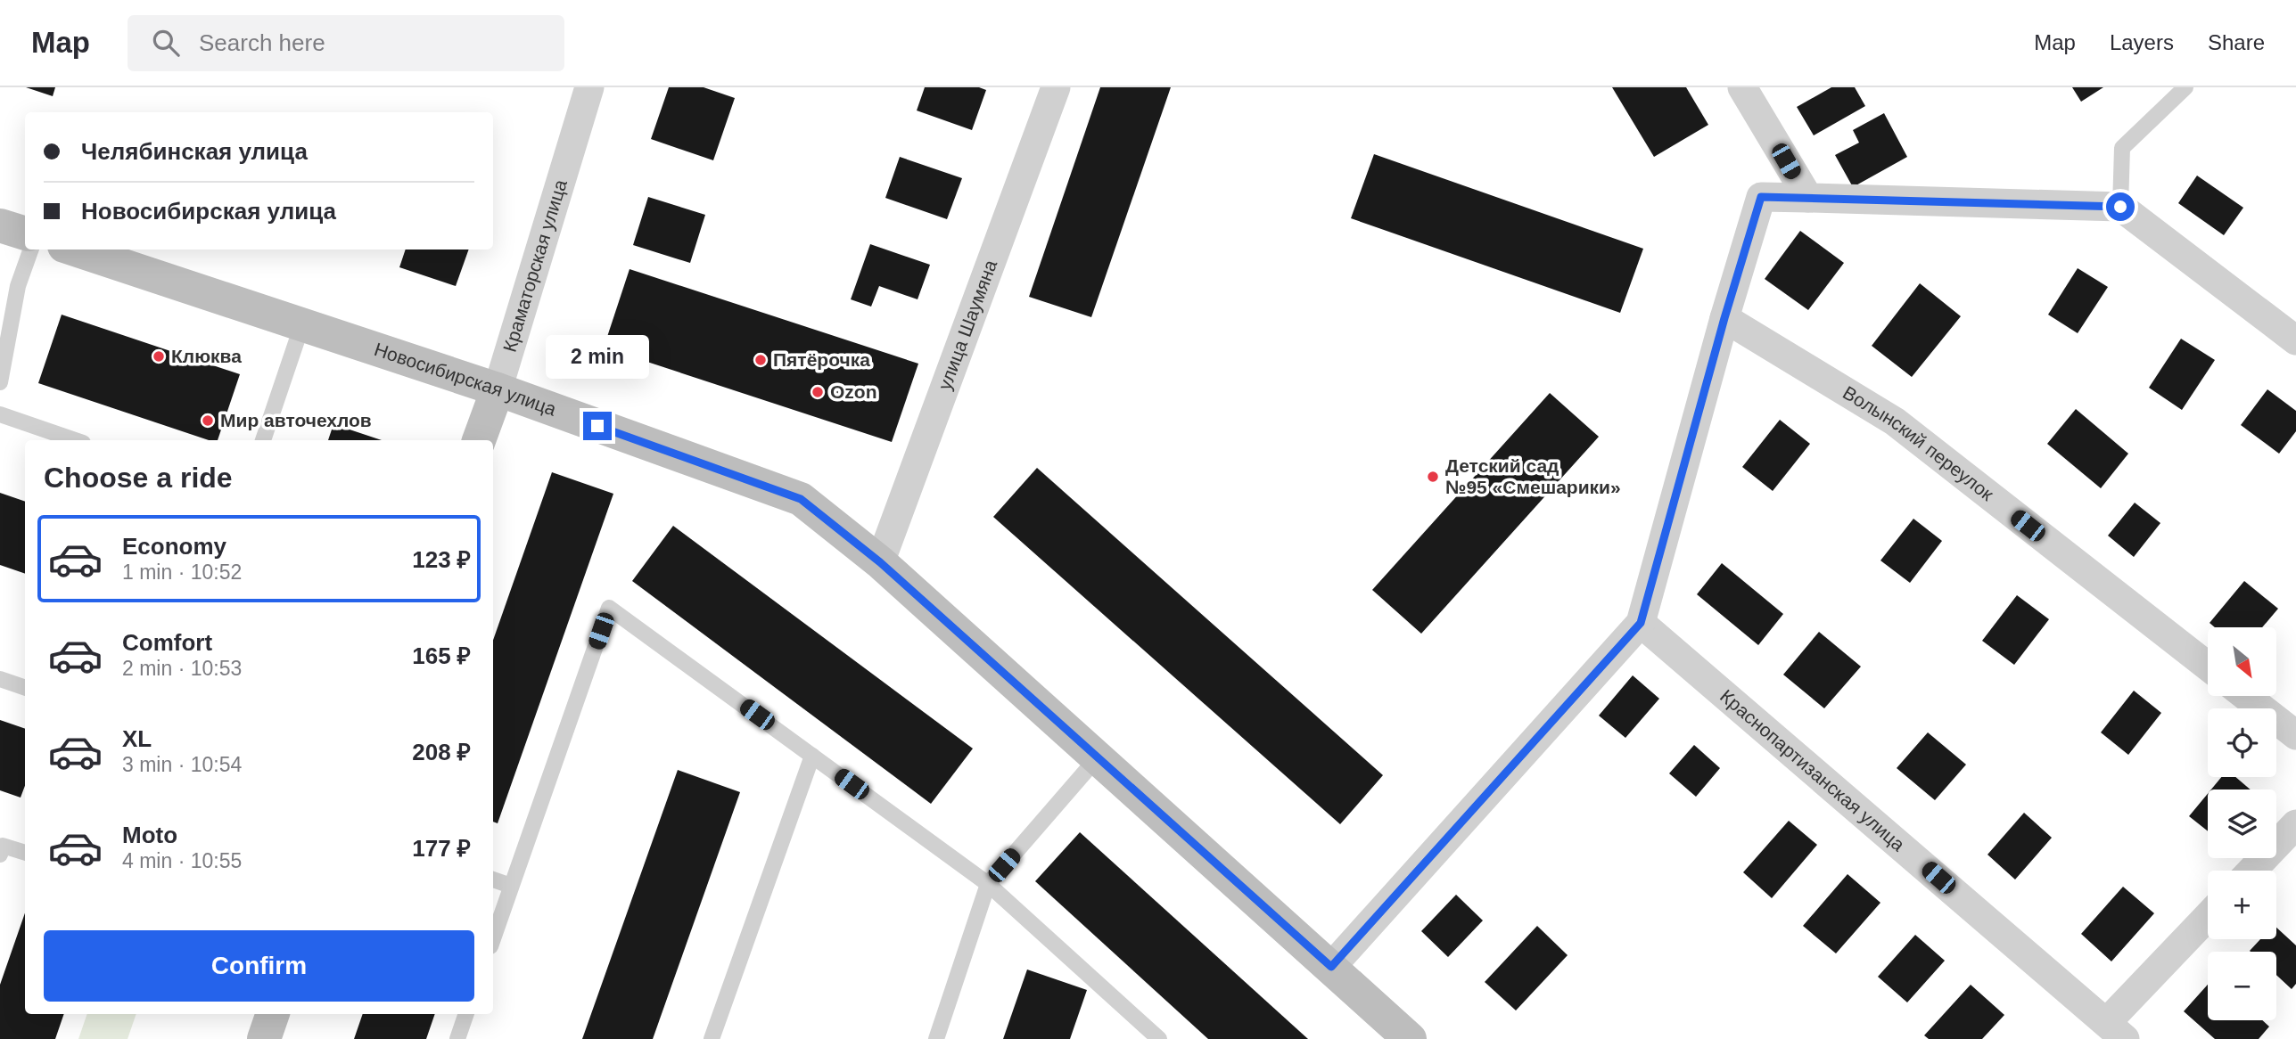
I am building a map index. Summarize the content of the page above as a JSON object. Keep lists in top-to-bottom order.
{
  "streets": {
    "main road": ["Краматорская улица", "Новосибирская улица"],
    "street": ["улица Шаумяна", "Волынский переулок", "Краснопартизанская улица"]
  },
  "crossings": [
    ["Краматорская улица", "Новосибирская улица"],
    ["улица Шаумяна", "Новосибирская улица"]
  ],
  "places": [
    "Клюква",
    "Пятёрочка",
    "Ozon",
    "Мир авточехлов",
    "Детский сад №95 «Смешарики»"
  ],
  "north": "bottom right",
  "page": {
    "header": "Map",
    "search": "Search here",
    "nav": ["Map", "Layers", "Share"],
    "banner": ["Челябинская улица", "Новосибирская улица"],
    "bubble": "2 min",
    "heading": "Choose a ride",
    "list": [
      {
        "name": "Economy",
        "note": "1 min · 10:52",
        "value": "123 ₽"
      },
      {
        "name": "Comfort",
        "note": "2 min · 10:53",
        "value": "165 ₽"
      },
      {
        "name": "XL",
        "note": "3 min · 10:54",
        "value": "208 ₽"
      },
      {
        "name": "Moto",
        "note": "4 min · 10:55",
        "value": "177 ₽"
      }
    ],
    "map_buttons": ["+", "−"],
    "buttons": "Confirm"
  }
}
